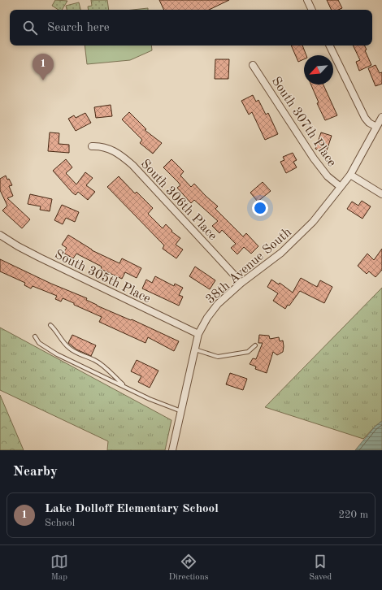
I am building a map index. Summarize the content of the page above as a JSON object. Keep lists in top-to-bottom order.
{
  "streets": {
    "street": [
      "South 307th Place",
      "South 306th Place",
      "38th Avenue South",
      "South 305th Place"
    ]
  },
  "crossings": [
    ["South 307th Place", "38th Avenue South"],
    ["South 306th Place", "38th Avenue South"],
    ["38th Avenue South", "South 305th Place"]
  ],
  "north": "bottom left",
  "page": {
    "search": "Search here",
    "pins": "1",
    "heading": "Nearby",
    "list": [
      {
        "mark": "1",
        "name": "Lake Dolloff Elementary School",
        "note": "School",
        "value": "220 m"
      }
    ],
    "nav": ["Map", "Directions", "Saved"]
  }
}
